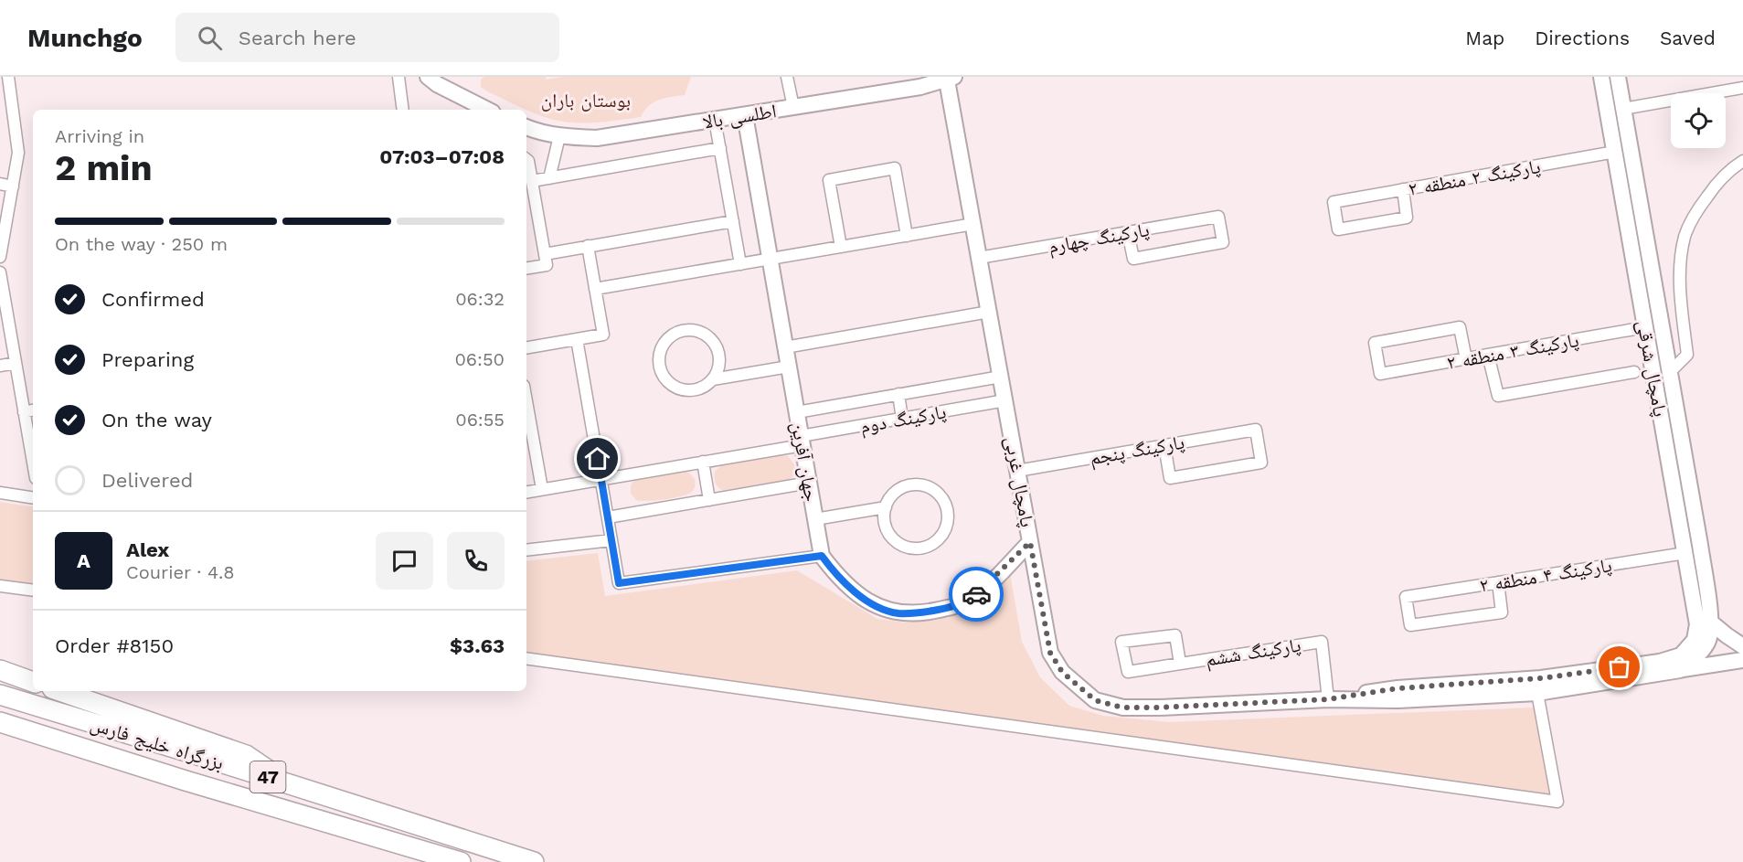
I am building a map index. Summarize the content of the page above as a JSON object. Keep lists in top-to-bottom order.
{
  "streets": {
    "highway": ["بزرگراه خلیج فارس", "47"],
    "street": [
      "اطلسی بالا",
      "پارکینگ ۲ منطقه ۲",
      "پارکینگ چهارم",
      "پارکینگ ۳ منطقه ۲",
      "پامچال شرقی",
      "پارکینگ دوم",
      "پارکینگ پنجم",
      "جهان آفرین",
      "پامچال غربی",
      "پارکینگ ۴ منطقه ۲",
      "پارکینگ ششم"
    ]
  },
  "crossings": [
    ["اطلسی بالا", "جهان آفرین"],
    ["اطلسی بالا", "پامچال غربی"],
    ["پارکینگ ۲ منطقه ۲", "پامچال شرقی"],
    ["پارکینگ چهارم", "پامچال غربی"],
    ["پارکینگ ۳ منطقه ۲", "پامچال شرقی"],
    ["پامچال شرقی", "پامچال غربی"],
    ["پامچال شرقی", "پارکینگ ۴ منطقه ۲"],
    ["پارکینگ دوم", "جهان آفرین"],
    ["پارکینگ دوم", "پامچال غربی"],
    ["پارکینگ پنجم", "پامچال غربی"],
    ["جهان آفرین", "پامچال غربی"],
    ["پامچال غربی", "پارکینگ ششم"]
  ],
  "parks": ["بوستان باران"],
  "page": {
    "header": "Munchgo",
    "search": "Search here",
    "nav": ["Map", "Directions", "Saved"],
    "heading": ["2 min", "Arriving in", "07:03–07:08"],
    "panel": [
      "Alex",
      "Courier · 4.8",
      "Order #8150",
      "$3.63"
    ],
    "bar": "On the way · 250 m",
    "list": [
      ["Confirmed", "06:32"],
      ["Preparing", "06:50"],
      ["On the way", "06:55"],
      "Delivered"
    ],
    "round": "A"
  }
}
